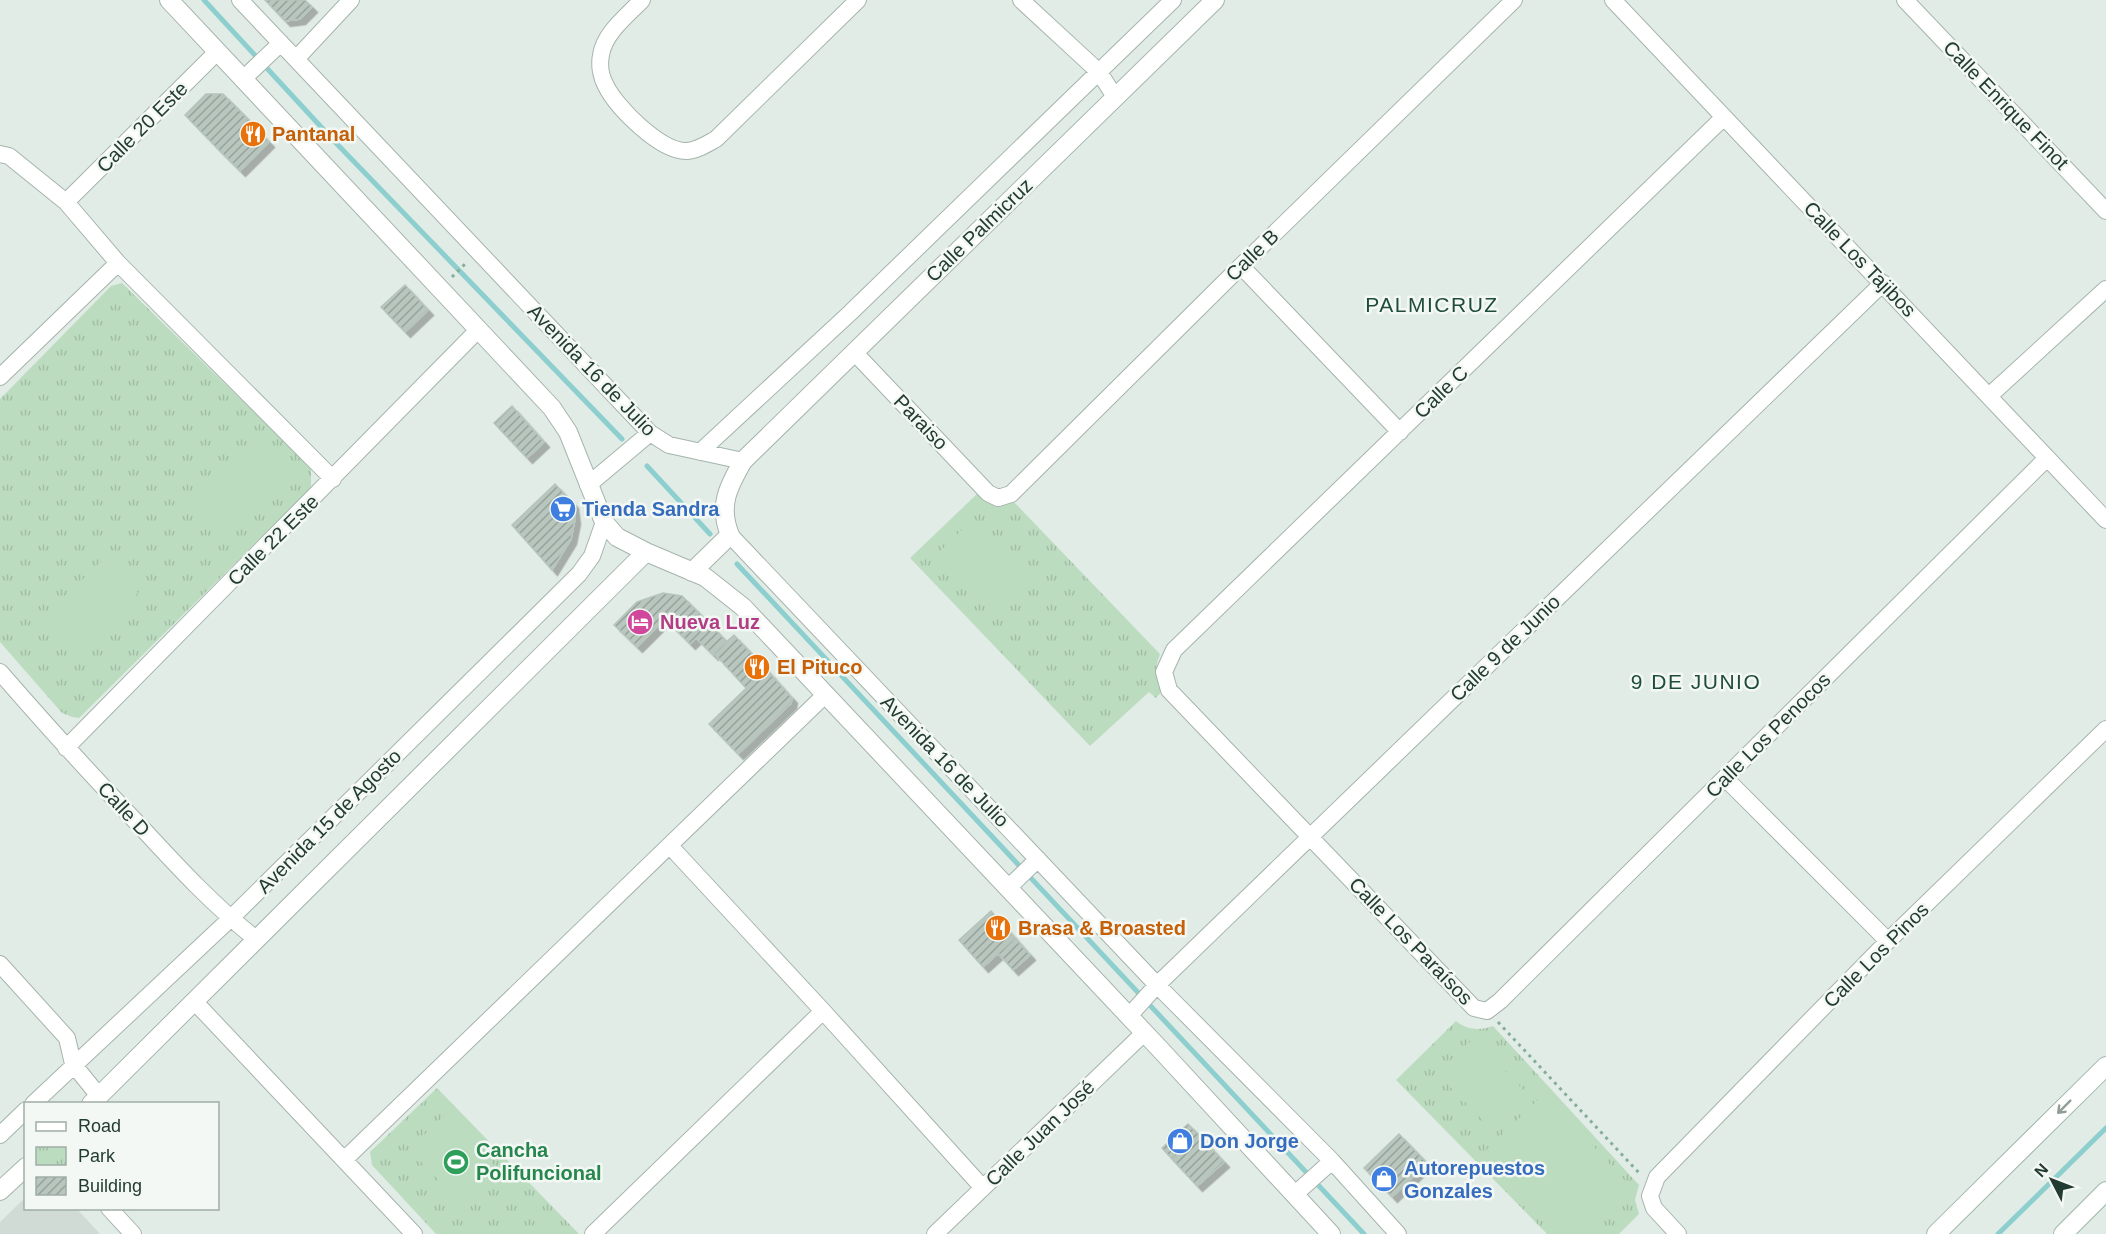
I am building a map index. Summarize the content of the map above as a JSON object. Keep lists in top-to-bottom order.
{
  "streets": {
    "street": [
      "Calle Enrique Finot",
      "Calle 20 Este",
      "Calle Palmicruz",
      "Calle B",
      "Calle Los Tajibos",
      "Avenida 16 de Julio",
      "Calle C",
      "Paraiso",
      "Calle 22 Este",
      "Calle 9 de Junio",
      "Calle Los Penocos",
      "Calle D",
      "Avenida 15 de Agosto",
      "Calle Los Paraísos",
      "Calle Los Pinos",
      "Calle Juan José"
    ]
  },
  "crossings": [
    ["Calle 20 Este", "Avenida 16 de Julio"],
    ["Calle Palmicruz", "Avenida 16 de Julio"],
    ["Calle Palmicruz", "Paraiso"],
    ["Calle B", "Paraiso"],
    ["Calle Los Tajibos", "Calle C"],
    ["Calle Los Tajibos", "Calle 9 de Junio"],
    ["Calle Los Tajibos", "Calle Los Penocos"],
    ["Avenida 16 de Julio", "Calle 22 Este"],
    ["Avenida 16 de Julio", "Calle 9 de Junio"],
    ["Avenida 16 de Julio", "Avenida 15 de Agosto"],
    ["Avenida 16 de Julio", "Calle Juan José"],
    ["Calle C", "Calle Los Paraísos"],
    ["Calle 22 Este", "Calle D"],
    ["Calle 9 de Junio", "Calle Los Paraísos"],
    ["Calle Los Penocos", "Calle Los Paraísos"],
    ["Calle D", "Avenida 15 de Agosto"],
    ["Calle Los Paraísos", "Calle Los Pinos"]
  ],
  "districts": ["PALMICRUZ", "9 DE JUNIO"],
  "places": {
    "restaurant": ["Pantanal", "El Pituco", "Brasa & Broasted"],
    "supermarket": ["Tienda Sandra"],
    "hotel": ["Nueva Luz"],
    "shop": ["Don Jorge", "Autorepuestos Gonzales"],
    "sports": ["Cancha Polifuncional"]
  },
  "legend": ["Road", "Park", "Building"],
  "north": "top left"
}
